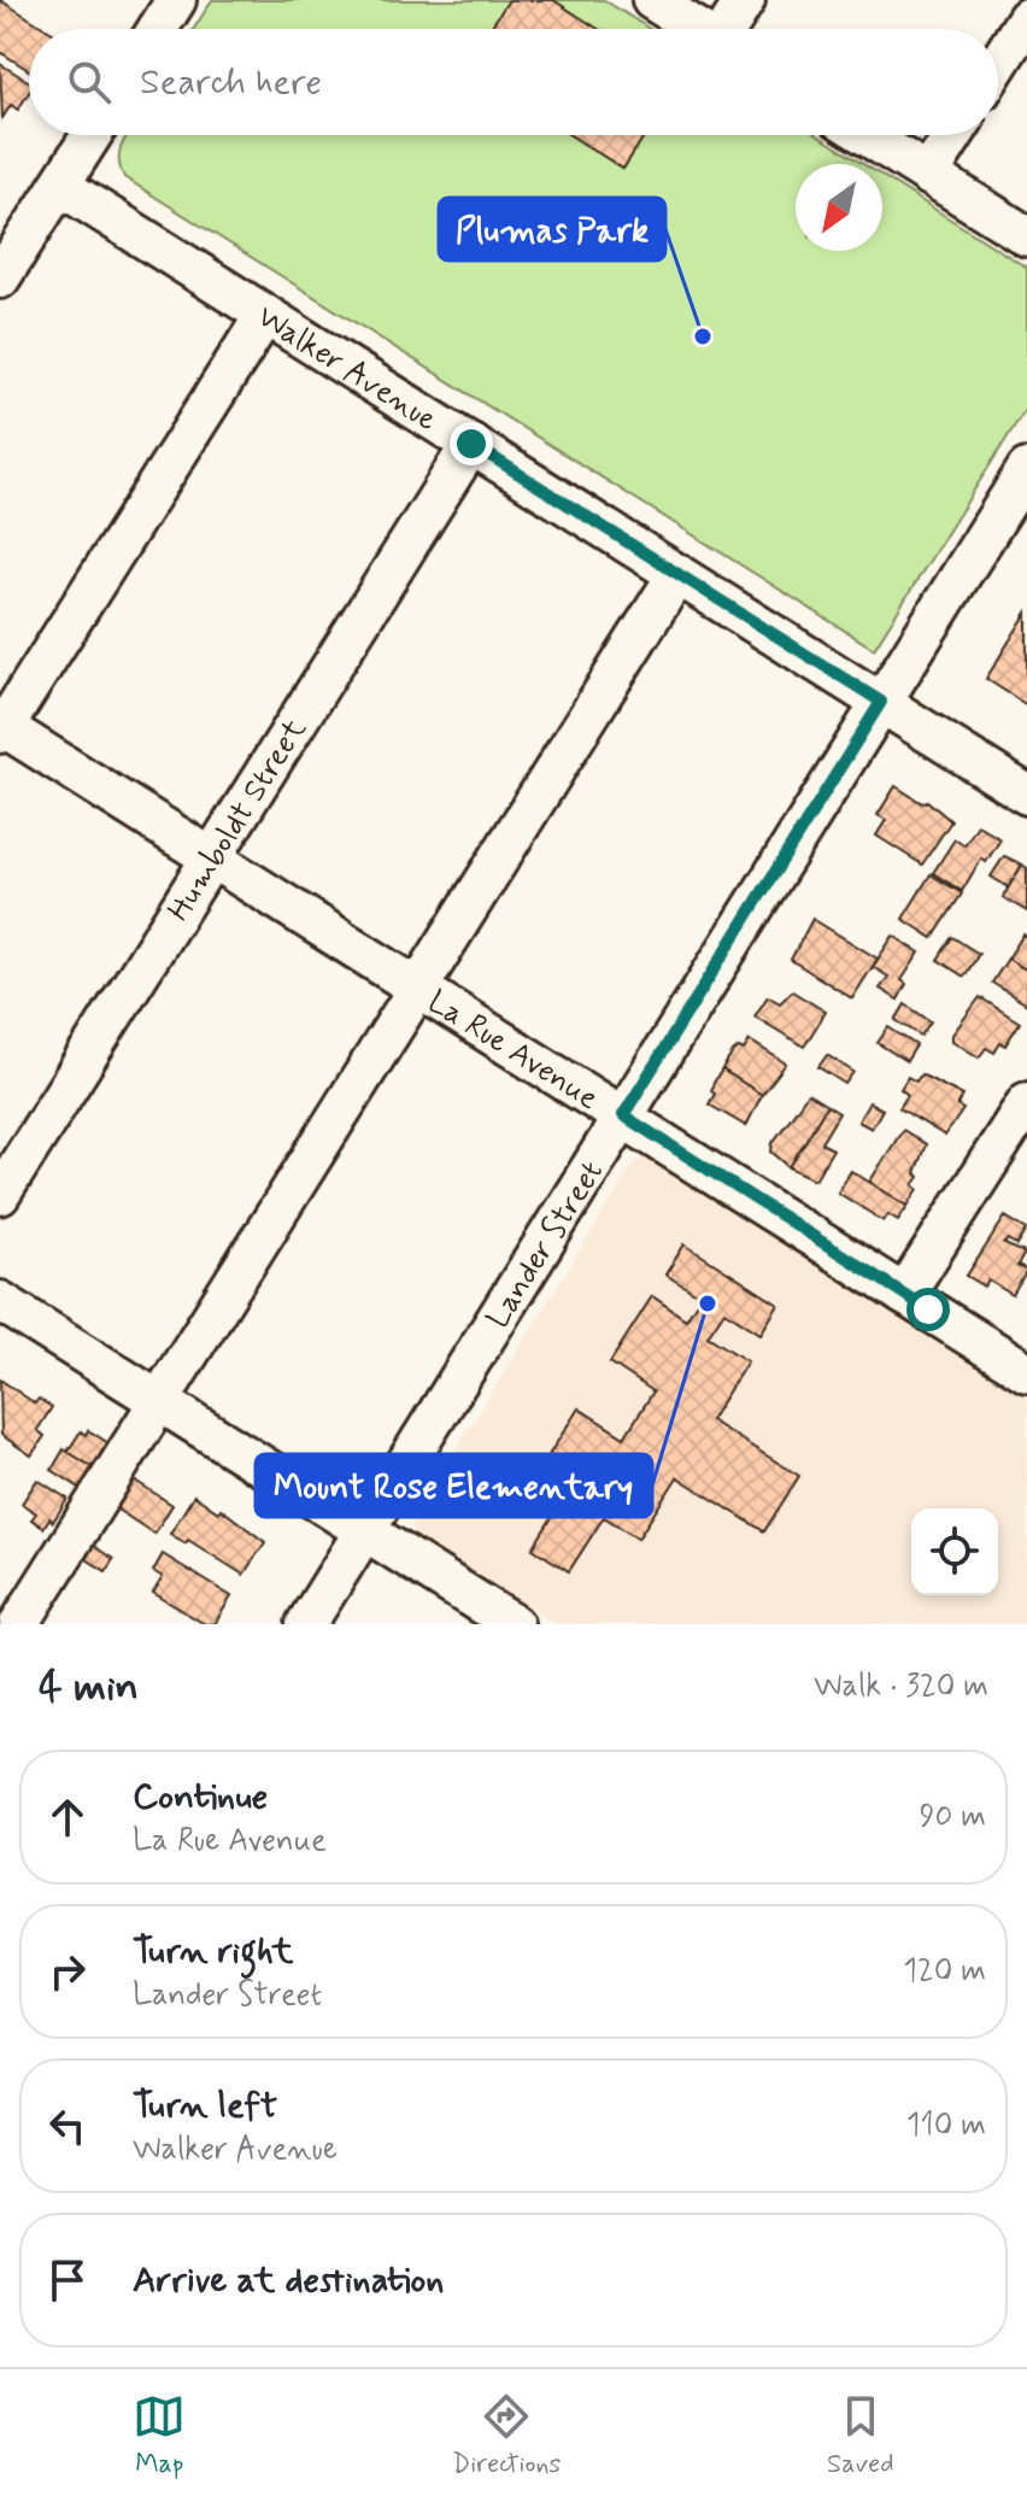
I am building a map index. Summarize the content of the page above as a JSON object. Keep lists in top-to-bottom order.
{
  "streets": {
    "street": [
      "Walker Avenue",
      "Humboldt Street",
      "La Rue Avenue",
      "Lander Street"
    ]
  },
  "crossings": [
    ["Walker Avenue", "Humboldt Street"],
    ["Walker Avenue", "Lander Street"],
    ["Humboldt Street", "La Rue Avenue"],
    ["La Rue Avenue", "Lander Street"]
  ],
  "places": ["Plumas Park", "Mount Rose Elementary"],
  "north": "bottom left",
  "page": {
    "search": "Search here",
    "heading": ["4 min", "Walk · 320 m"],
    "list": [
      ["Continue", "La Rue Avenue", "90 m"],
      ["Turn right", "Lander Street", "120 m"],
      ["Turn left", "Walker Avenue", "110 m"],
      "Arrive at destination"
    ],
    "nav": ["Map", "Directions", "Saved"]
  }
}
